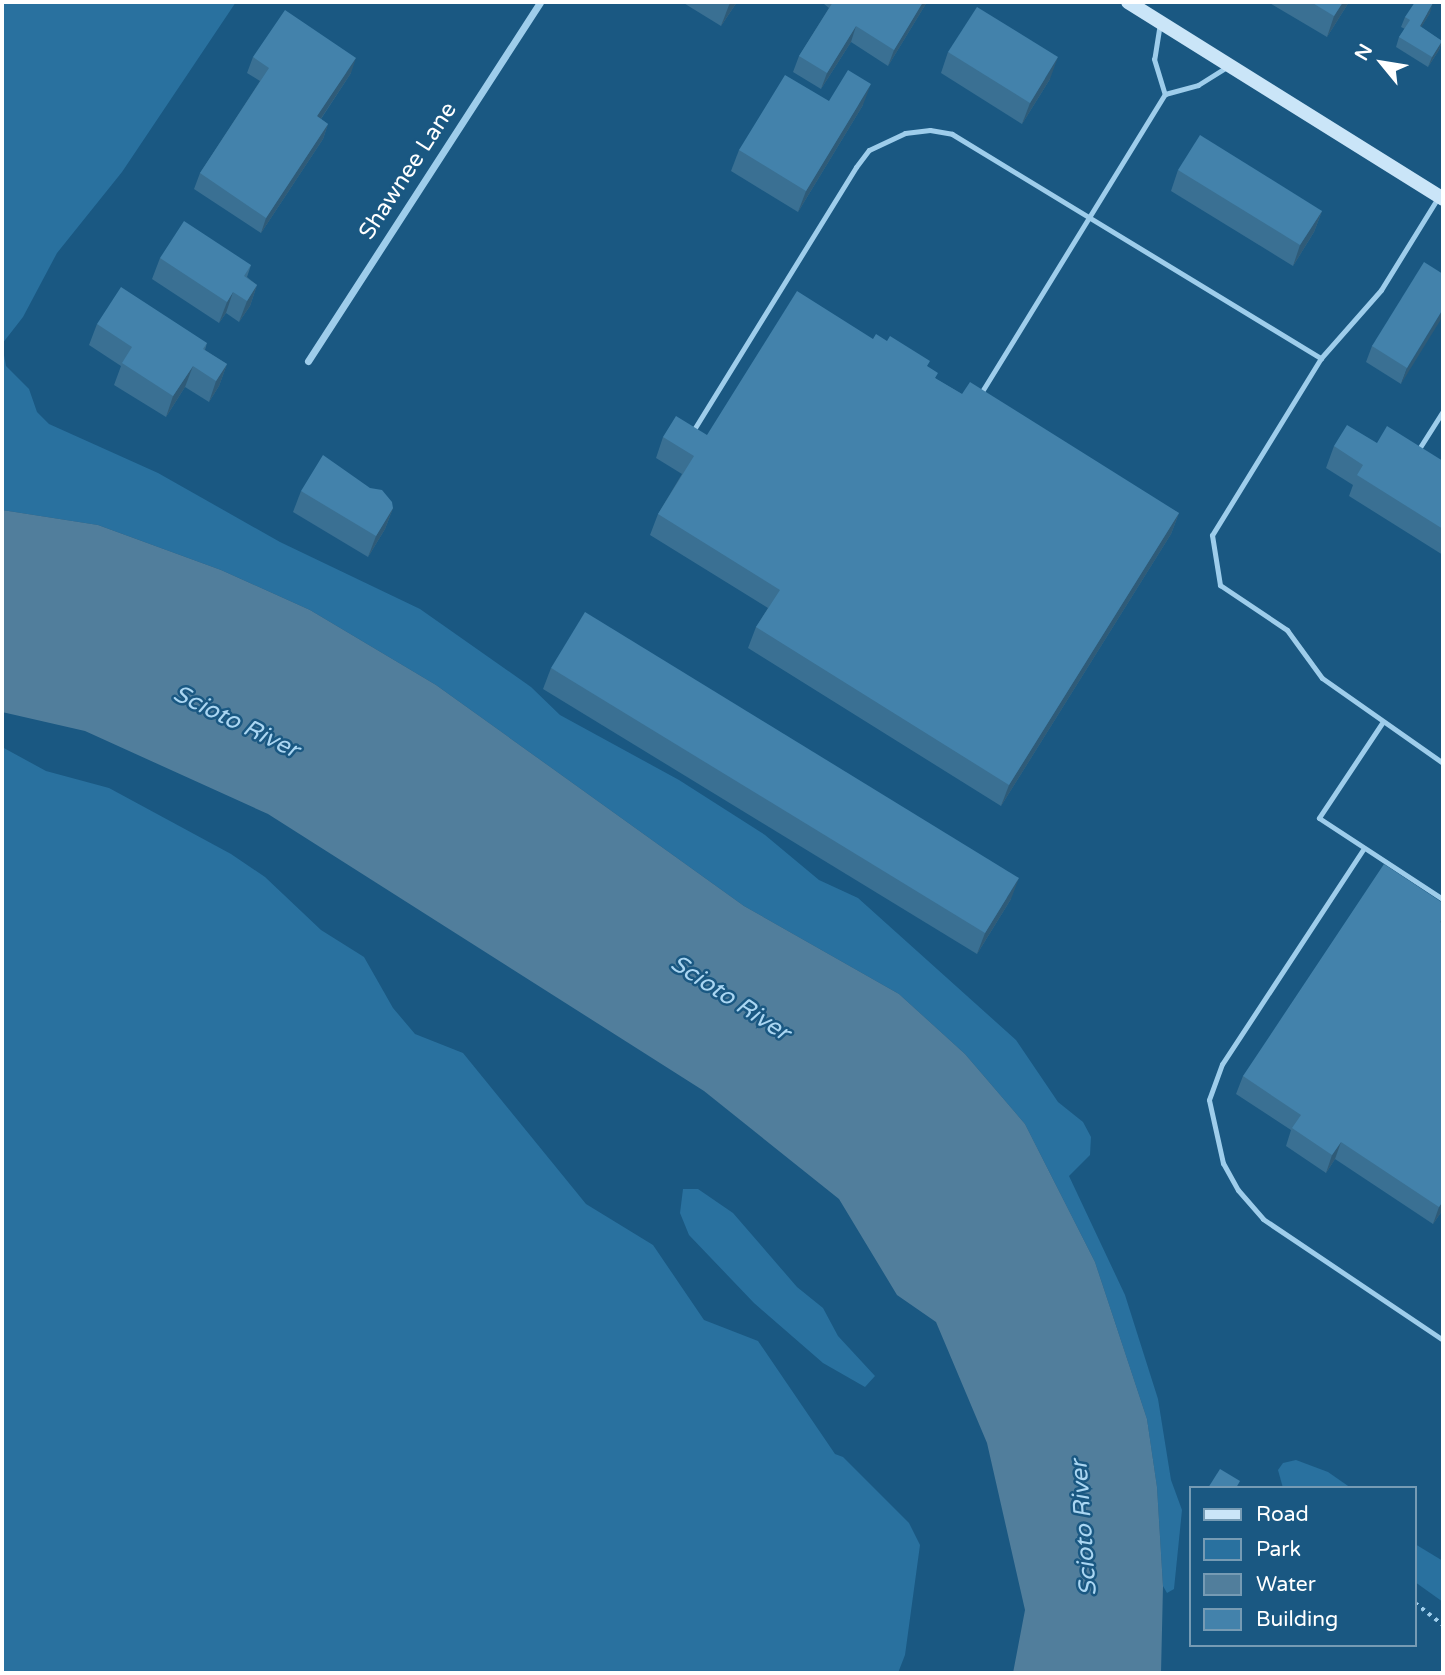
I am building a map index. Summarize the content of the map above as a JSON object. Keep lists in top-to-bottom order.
{
  "streets": {
    "street": ["Shawnee Lane"]
  },
  "water": ["Scioto River"],
  "legend": [
    "Road",
    "Park",
    "Water",
    "Building"
  ],
  "north": "top left"
}
